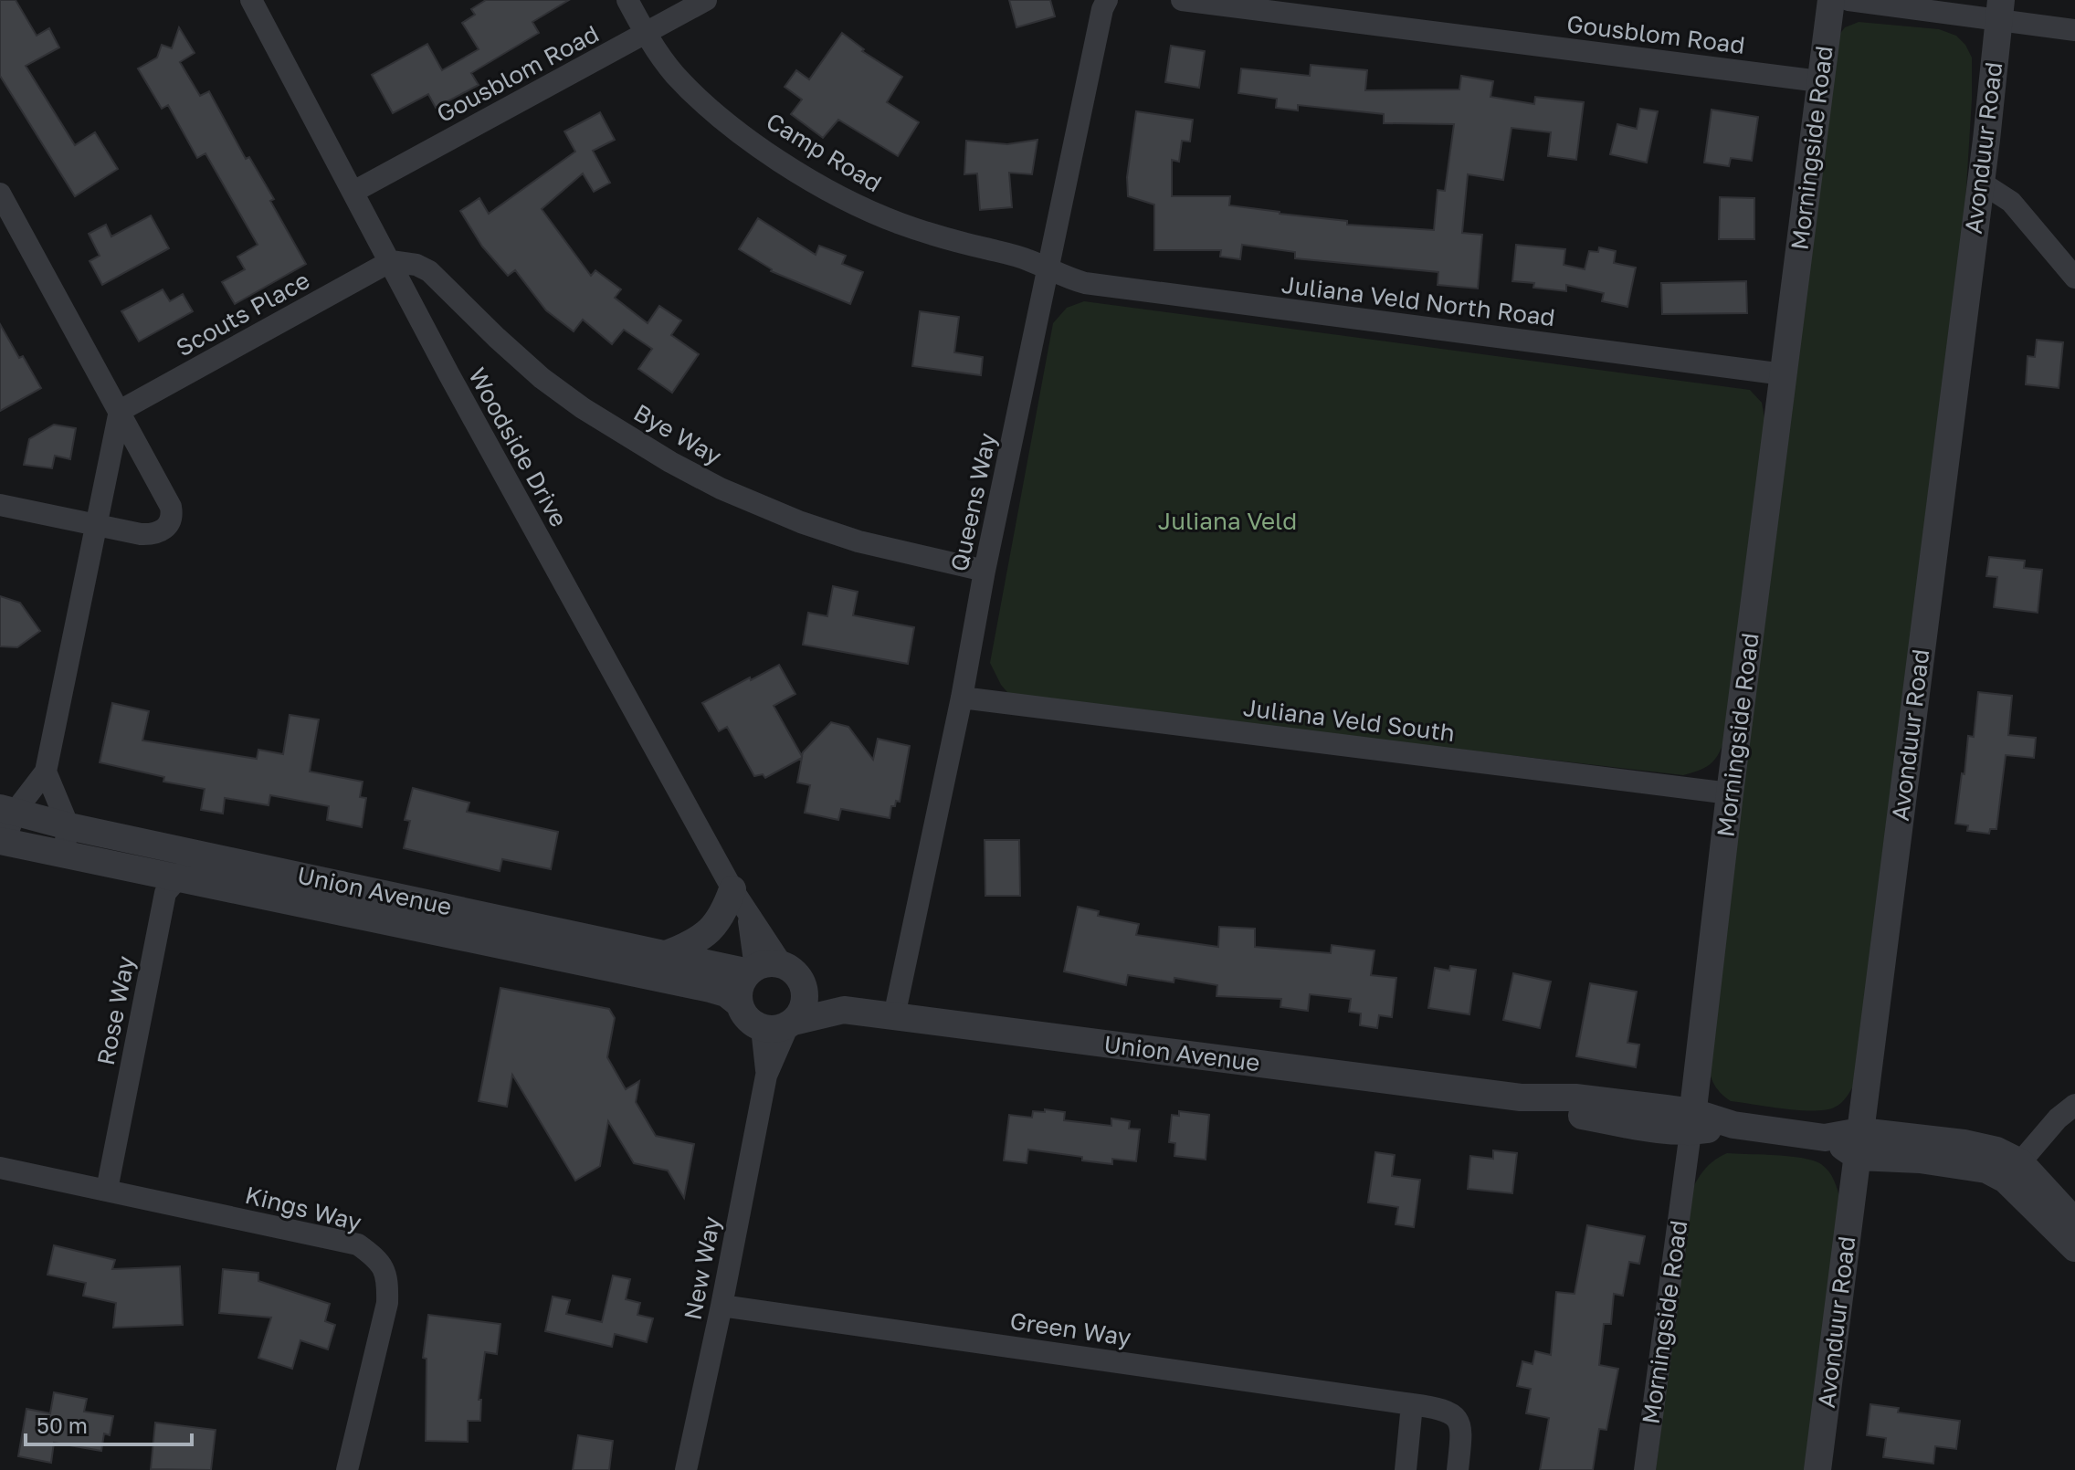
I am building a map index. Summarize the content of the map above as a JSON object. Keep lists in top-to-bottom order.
{
  "streets": {
    "street": [
      "Gousblom Road",
      "Morningside Road",
      "Avonduur Road",
      "Camp Road",
      "Juliana Veld North Road",
      "Scouts Place",
      "Bye Way",
      "Woodside Drive",
      "Queens Way",
      "Juliana Veld South",
      "Union Avenue",
      "Rose Way",
      "Kings Way",
      "New Way",
      "Green Way"
    ]
  },
  "crossings": [
    ["Gousblom Road", "Morningside Road"],
    ["Gousblom Road", "Camp Road"],
    ["Gousblom Road", "Woodside Drive"],
    ["Morningside Road", "Juliana Veld North Road"],
    ["Morningside Road", "Juliana Veld South"],
    ["Morningside Road", "Union Avenue"],
    ["Avonduur Road", "Union Avenue"],
    ["Camp Road", "Juliana Veld North Road"],
    ["Camp Road", "Queens Way"],
    ["Juliana Veld North Road", "Queens Way"],
    ["Scouts Place", "Bye Way"],
    ["Scouts Place", "Woodside Drive"],
    ["Bye Way", "Woodside Drive"],
    ["Bye Way", "Queens Way"],
    ["Woodside Drive", "Union Avenue"],
    ["Woodside Drive", "New Way"],
    ["Queens Way", "Juliana Veld South"],
    ["Queens Way", "Union Avenue"],
    ["Union Avenue", "Rose Way"],
    ["Union Avenue", "New Way"],
    ["Rose Way", "Kings Way"],
    ["New Way", "Green Way"]
  ],
  "parks": ["Juliana Veld"],
  "scale_bar": "50 m"
}
